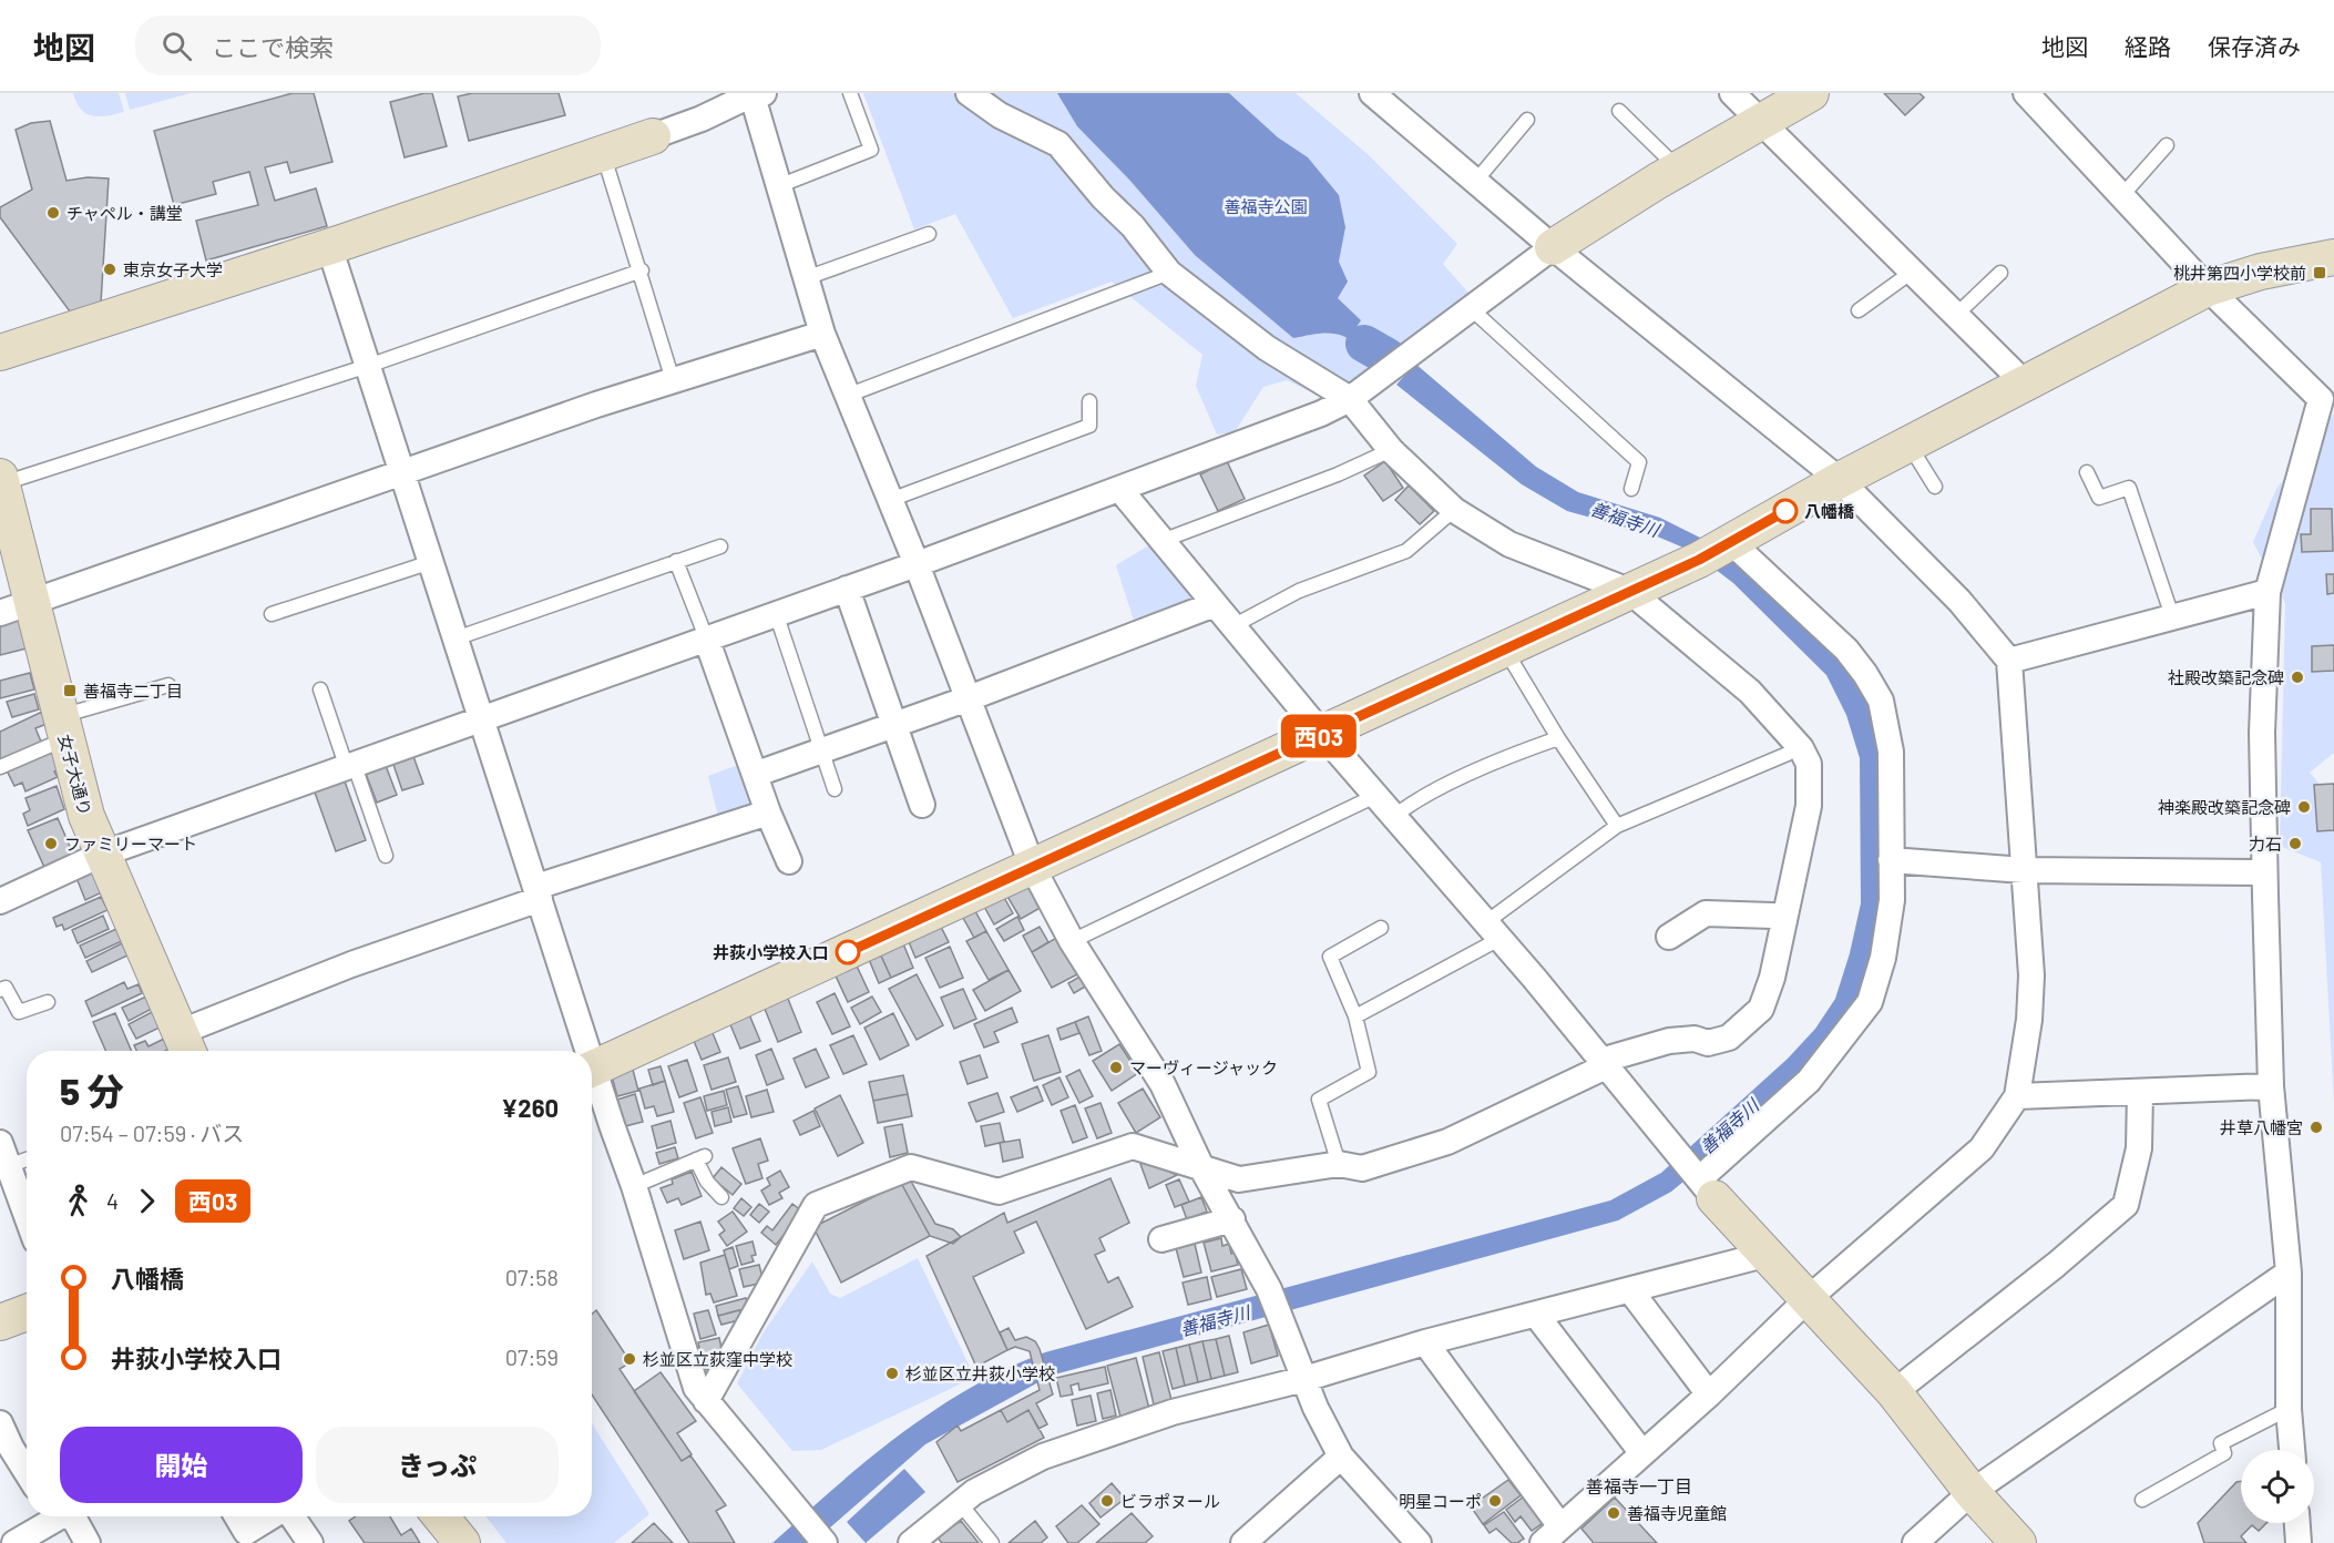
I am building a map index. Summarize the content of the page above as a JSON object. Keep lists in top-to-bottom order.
{
  "streets": {
    "street": ["女子大通り"]
  },
  "districts": ["善福寺一丁目"],
  "water": ["善福寺川"],
  "parks": ["善福寺公園"],
  "places": {
    "other": [
      "チャペル・講堂",
      "東京女子大学",
      "八幡橋",
      "社殿改築記念碑",
      "神楽殿改築記念碑",
      "ファミリーマート",
      "力石",
      "井荻小学校入口",
      "マーヴィージャック",
      "井草八幡宮",
      "杉並区立荻窪中学校",
      "杉並区立井荻小学校",
      "ビラポヌール",
      "明星コーポ",
      "善福寺児童館"
    ],
    "transit": ["桃井第四小学校前", "善福寺二丁目"]
  },
  "lines": ["bus line 西03"],
  "page": {
    "header": "地図",
    "search": "ここで検索",
    "nav": ["地図", "経路", "保存済み"],
    "on_map": "西03",
    "heading": ["5 分", "07:54 – 07:59 · バス", "¥260"],
    "legs": ["4", "西03"],
    "list": [
      {
        "name": "八幡橋",
        "value": "07:58"
      },
      {
        "name": "井荻小学校入口",
        "value": "07:59"
      }
    ],
    "buttons": ["開始", "きっぷ"]
  }
}
